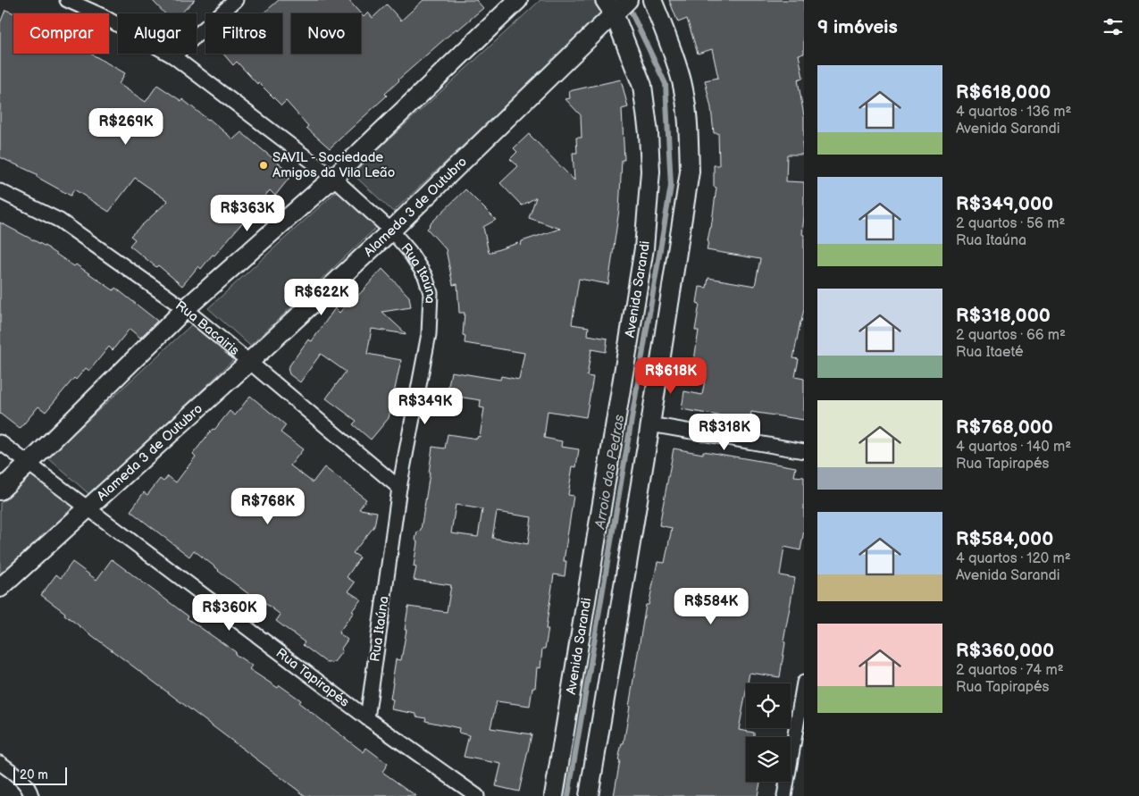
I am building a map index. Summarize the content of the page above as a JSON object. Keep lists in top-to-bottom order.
{
  "streets": {
    "street": [
      "Alameda 3 de Outubro",
      "Rua Itaúna",
      "Avenida Sarandi",
      "Rua Bacairis",
      "Rua Tapirapés"
    ]
  },
  "crossings": [
    ["Alameda 3 de Outubro", "Rua Itaúna"],
    ["Alameda 3 de Outubro", "Avenida Sarandi"],
    ["Alameda 3 de Outubro", "Rua Bacairis"],
    ["Alameda 3 de Outubro", "Rua Tapirapés"],
    ["Rua Itaúna", "Rua Bacairis"],
    ["Rua Itaúna", "Rua Tapirapés"]
  ],
  "water": ["Arroio das Pedras"],
  "places": ["SAVIL - Sociedade Amigos da Vila Leão"],
  "scale_bar": "20 m",
  "page": {
    "heading": "9 imóveis",
    "chip": [
      "Comprar",
      "Alugar",
      "Filtros",
      "Novo"
    ],
    "list": [
      {
        "name": "R$618,000",
        "note": "4 quartos · 136 m² · Avenida Sarandi"
      },
      {
        "name": "R$349,000",
        "note": "2 quartos · 56 m² · Rua Itaúna"
      },
      {
        "name": "R$318,000",
        "note": "2 quartos · 66 m² · Rua Itaeté"
      },
      {
        "name": "R$768,000",
        "note": "4 quartos · 140 m² · Rua Tapirapés"
      },
      {
        "name": "R$584,000",
        "note": "4 quartos · 120 m² · Avenida Sarandi"
      },
      {
        "name": "R$360,000",
        "note": "2 quartos · 74 m² · Rua Tapirapés"
      }
    ],
    "price": [
      "R$269K",
      "R$363K",
      "R$622K",
      "R$618K",
      "R$349K",
      "R$318K",
      "R$768K",
      "R$584K",
      "R$360K"
    ],
    "scale": "20 m"
  }
}
